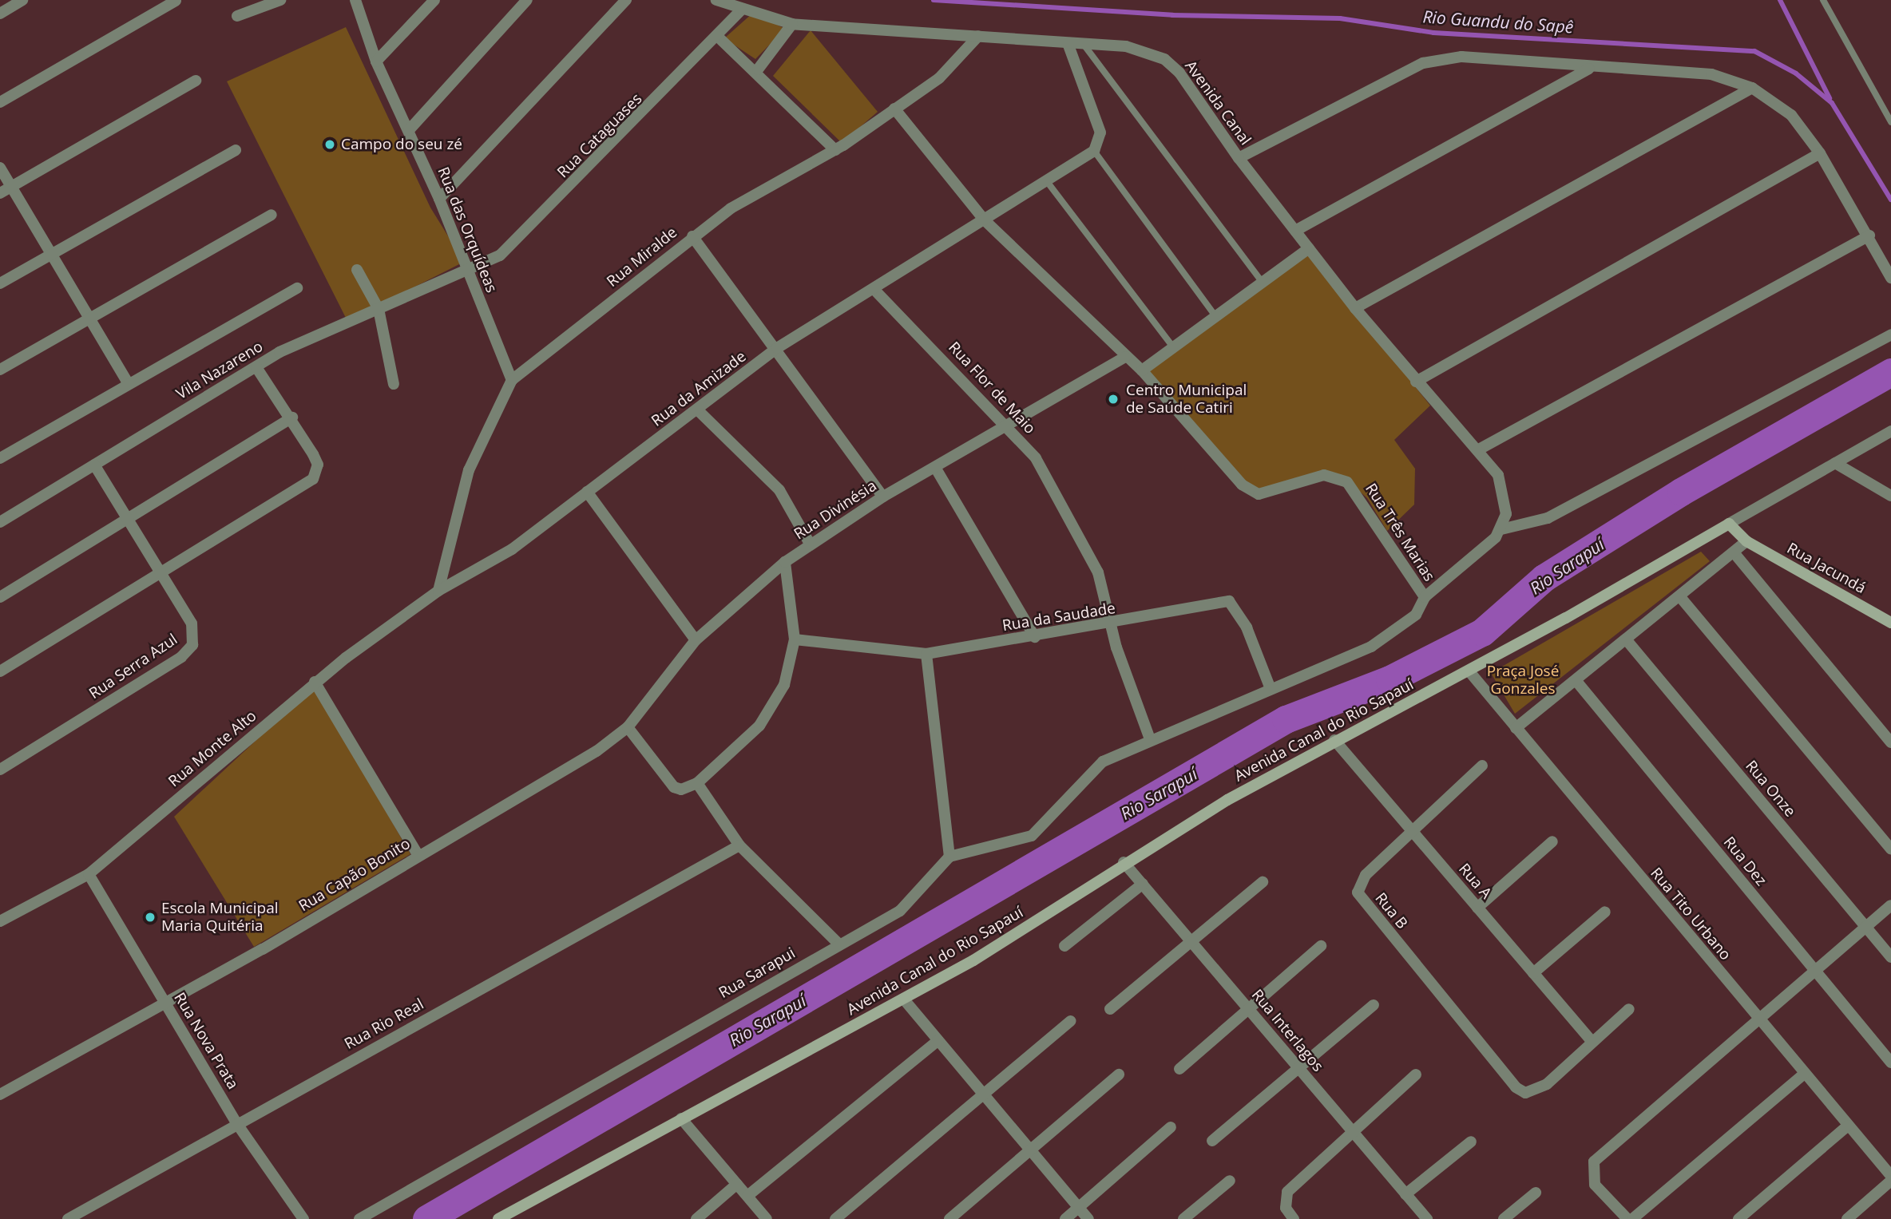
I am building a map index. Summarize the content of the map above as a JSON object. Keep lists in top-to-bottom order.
{
  "streets": {
    "street": [
      "Avenida Canal",
      "Rua Cataguases",
      "Rua das Orquídeas",
      "Rua Miralde",
      "Vila Nazareno",
      "Rua Flor de Maio",
      "Rua da Amizade",
      "Rua Divinésia",
      "Rua Três Marias",
      "Rua Jacundá",
      "Rua da Saudade",
      "Rua Serra Azul",
      "Avenida Canal do Rio Sapauí",
      "Rua Monte Alto",
      "Rua Onze",
      "Rua Dez",
      "Rua Capão Bonito",
      "Rua A",
      "Rua B",
      "Rua Tito Urbano",
      "Rua Sarapui",
      "Rua Rio Real",
      "Rua Interlagos",
      "Rua Nova Prata"
    ]
  },
  "crossings": [
    ["Avenida Canal", "Rua Cataguases"],
    ["Avenida Canal", "Rua Miralde"],
    ["Rua Cataguases", "Rua das Orquídeas"],
    ["Rua Cataguases", "Vila Nazareno"],
    ["Rua das Orquídeas", "Rua Miralde"],
    ["Rua das Orquídeas", "Vila Nazareno"],
    ["Rua Miralde", "Rua da Amizade"],
    ["Rua Miralde", "Rua Três Marias"],
    ["Rua Miralde", "Rua Monte Alto"],
    ["Vila Nazareno", "Rua Serra Azul"],
    ["Rua Flor de Maio", "Rua da Amizade"],
    ["Rua Flor de Maio", "Rua Divinésia"],
    ["Rua Flor de Maio", "Rua da Saudade"],
    ["Rua da Amizade", "Rua Três Marias"],
    ["Rua da Amizade", "Rua Monte Alto"],
    ["Rua Divinésia", "Rua Três Marias"],
    ["Rua Divinésia", "Rua Capão Bonito"],
    ["Rua Jacundá", "Avenida Canal do Rio Sapauí"],
    ["Avenida Canal do Rio Sapauí", "Rua A"],
    ["Avenida Canal do Rio Sapauí", "Rua Tito Urbano"],
    ["Avenida Canal do Rio Sapauí", "Rua Interlagos"],
    ["Rua Monte Alto", "Rua Nova Prata"],
    ["Rua Capão Bonito", "Rua Nova Prata"],
    ["Rua A", "Rua B"],
    ["Rua Rio Real", "Rua Nova Prata"]
  ],
  "water": ["Rio Guandu do Sapê", "Rio Sarapuí"],
  "parks": ["Praça José Gonzales"],
  "places": ["Campo do seu zé", "Centro Municipal de Saúde Catiri", "Escola Municipal Maria Quitéria"]
}
